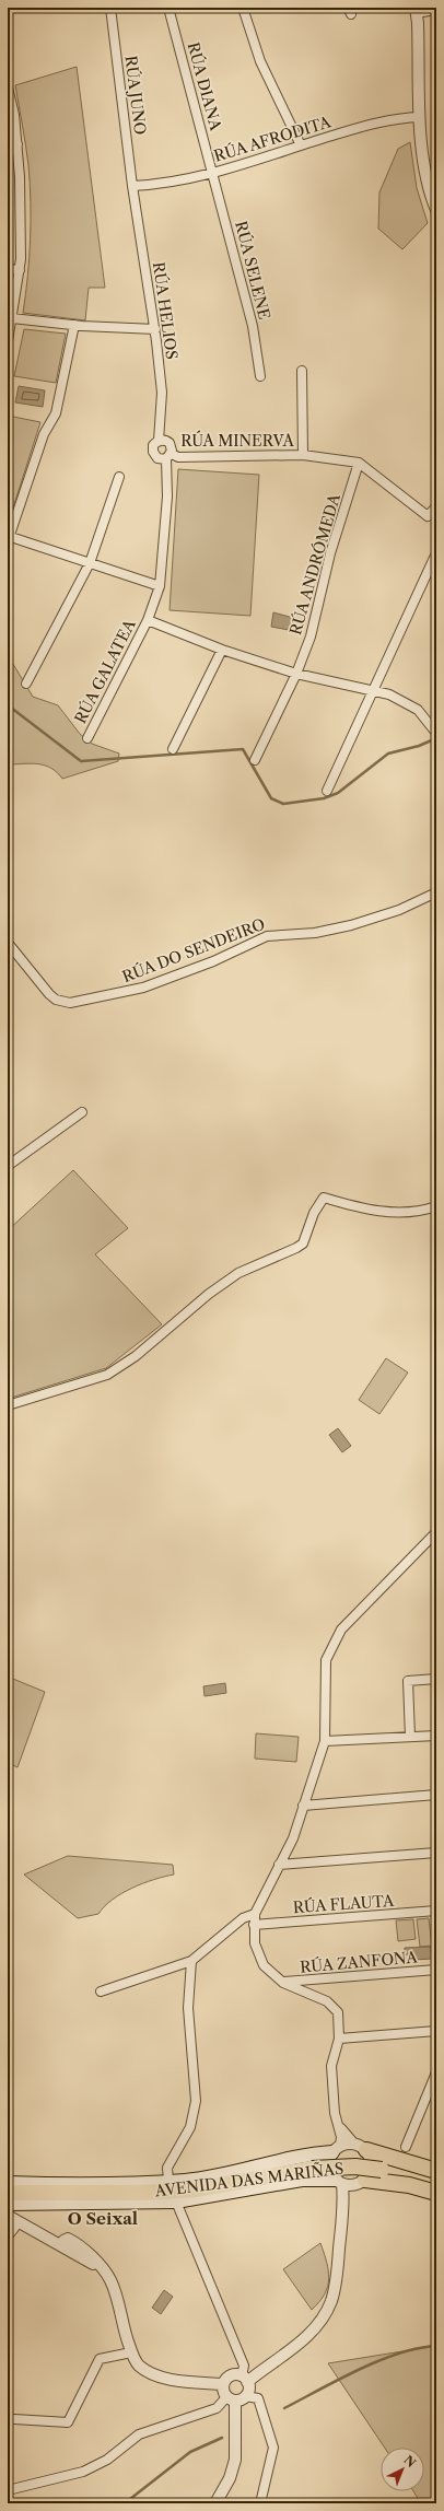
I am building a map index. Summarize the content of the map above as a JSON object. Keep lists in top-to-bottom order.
{
  "streets": {
    "highway": ["AVENIDA DAS MARIÑAS"],
    "street": [
      "RÚA DIANA",
      "RÚA JUNO",
      "RÚA AFRODITA",
      "RÚA SELENE",
      "RÚA HELIOS",
      "RÚA MINERVA",
      "RÚA ANDRÓMEDA",
      "RÚA GALATEA",
      "RÚA DO SENDEIRO",
      "RÚA FLAUTA",
      "RÚA ZANFONA"
    ]
  },
  "crossings": [
    ["RÚA DIANA", "RÚA AFRODITA"],
    ["RÚA DIANA", "RÚA SELENE"],
    ["RÚA JUNO", "RÚA AFRODITA"],
    ["RÚA JUNO", "RÚA HELIOS"],
    ["RÚA AFRODITA", "RÚA SELENE"],
    ["RÚA AFRODITA", "RÚA HELIOS"],
    ["RÚA HELIOS", "RÚA MINERVA"],
    ["RÚA MINERVA", "RÚA ANDRÓMEDA"],
    ["RÚA ANDRÓMEDA", "RÚA GALATEA"]
  ],
  "districts": ["O Seixal"],
  "north": "top right"
}
